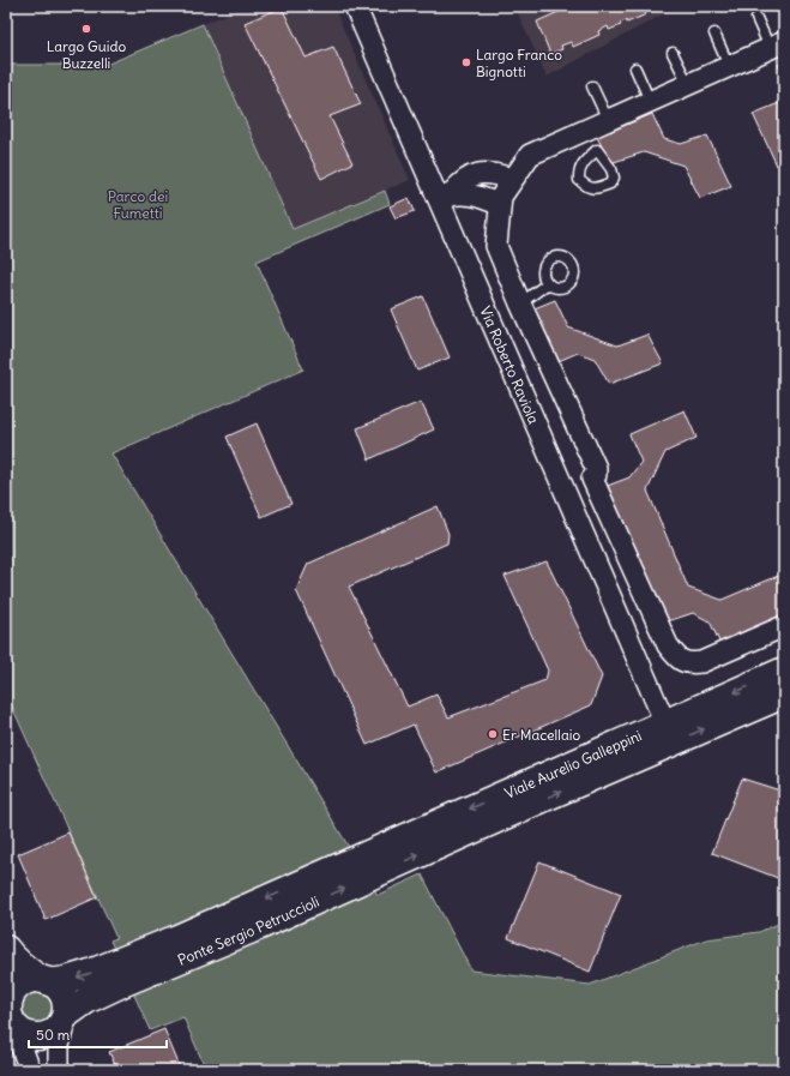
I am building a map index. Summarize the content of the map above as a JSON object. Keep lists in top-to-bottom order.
{
  "streets": {
    "street": ["Via Roberto Raviola", "Viale Aurelio Galleppini", "Ponte Sergio Petruccioli"]
  },
  "crossings": [
    ["Via Roberto Raviola", "Viale Aurelio Galleppini"],
    ["Viale Aurelio Galleppini", "Ponte Sergio Petruccioli"]
  ],
  "parks": ["Parco dei Fumetti"],
  "places": ["Largo Guido Buzzelli", "Largo Franco Bignotti", "Er Macellaio"],
  "scale_bar": "50 m"
}
